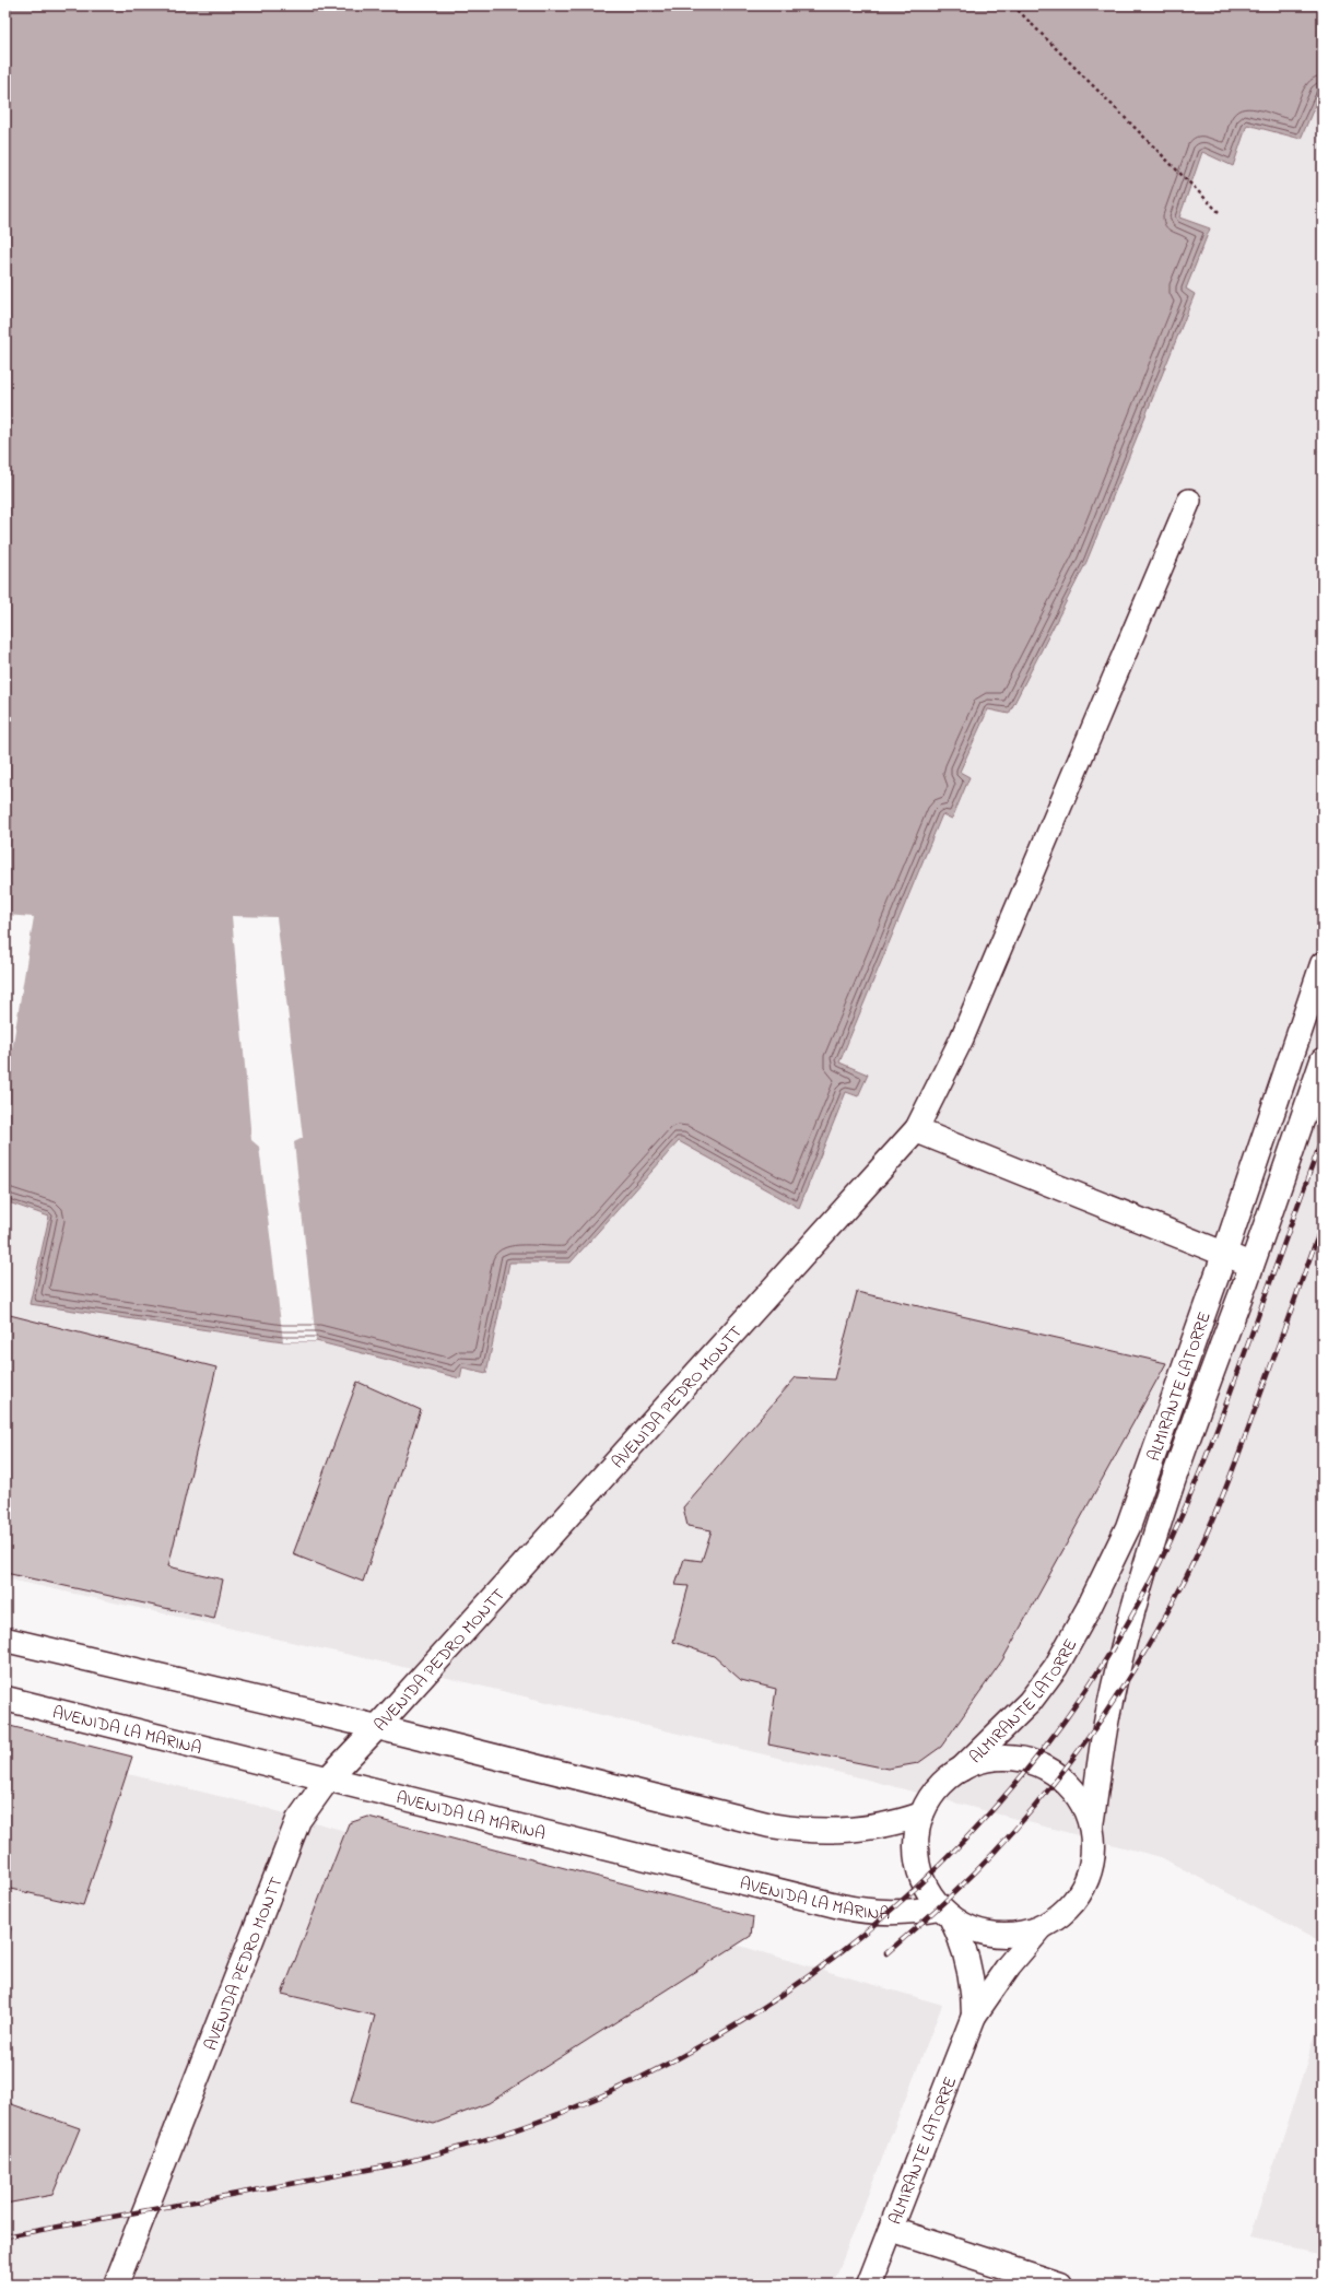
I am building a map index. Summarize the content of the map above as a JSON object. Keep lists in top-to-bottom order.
{
  "streets": {
    "street": ["ALMIRANTE LATORRE", "AVENIDA PEDRO MONTT", "AVENIDA LA MARINA"]
  },
  "crossings": [
    ["ALMIRANTE LATORRE", "AVENIDA LA MARINA"],
    ["AVENIDA PEDRO MONTT", "AVENIDA LA MARINA"]
  ]
}
